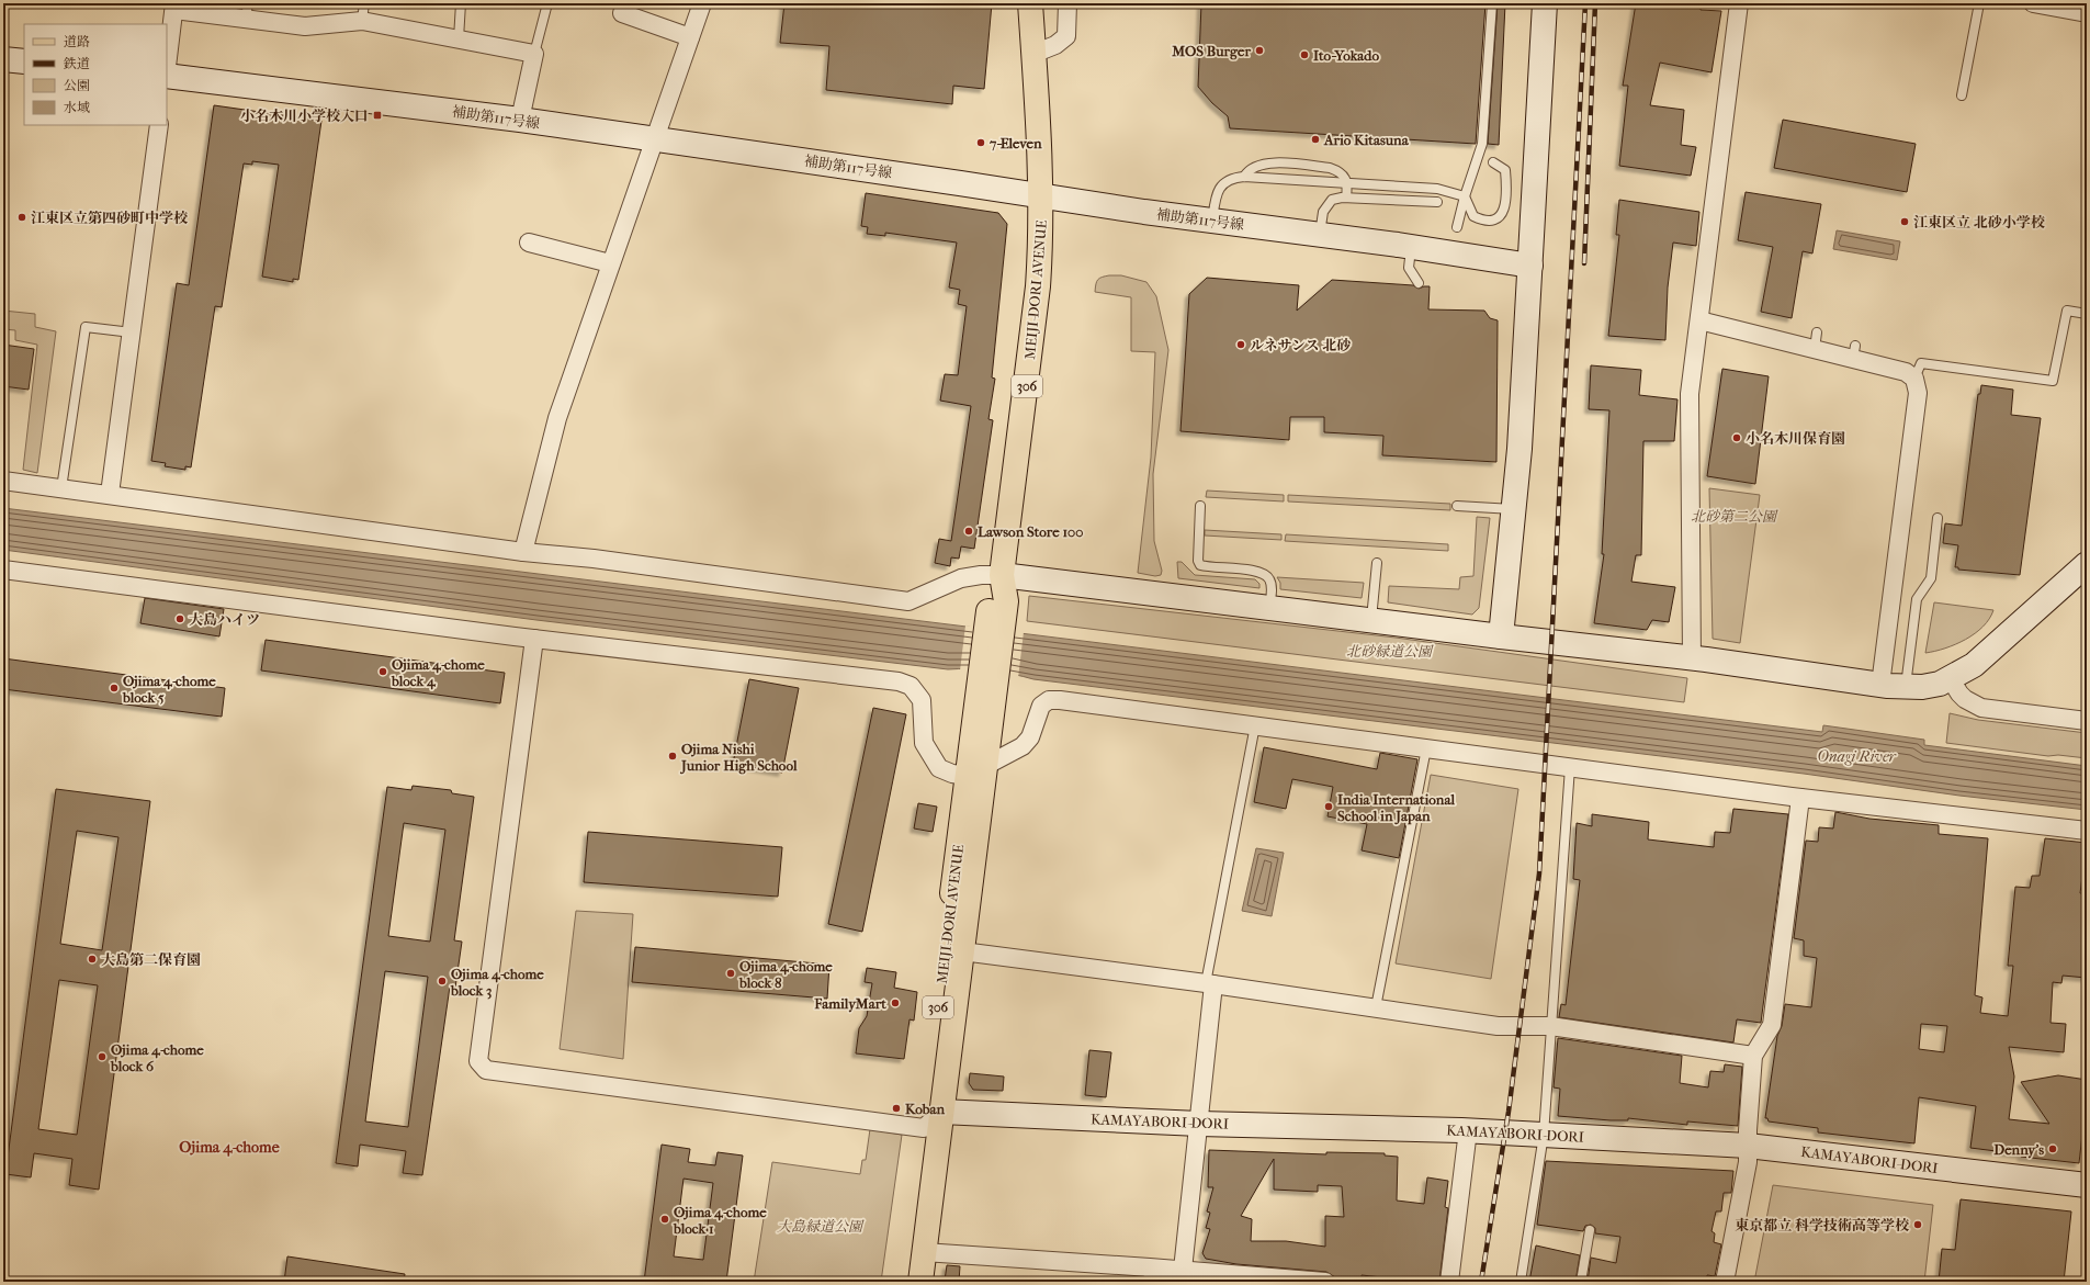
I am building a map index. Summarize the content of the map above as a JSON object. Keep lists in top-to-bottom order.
{
  "streets": {
    "main road": ["MEIJI-DORI AVENUE", "306"],
    "street": ["補助第117号線", "KAMAYABORI-DORI"]
  },
  "crossings": [
    ["補助第117号線", "MEIJI-DORI AVENUE"],
    ["MEIJI-DORI AVENUE", "KAMAYABORI-DORI"]
  ],
  "districts": ["Ojima 4-chome"],
  "water": ["Onagi River"],
  "parks": ["北砂第二公園", "北砂緑道公園", "大島緑道公園"],
  "places": {
    "other": [
      "MOS Burger",
      "Ito-Yokado",
      "Ario Kitasuna",
      "7-Eleven",
      "江東区立第四砂町中学校",
      "江東区立 北砂小学校",
      "ルネサンス 北砂",
      "小名木川保育園",
      "Lawson Store 100",
      "大島ハイツ",
      "Ojima 4-chome block 4",
      "Ojima 4-chome block 5",
      "Ojima Nishi Junior High School",
      "India International School in Japan",
      "大島第二保育園",
      "Ojima 4-chome block 8",
      "Ojima 4-chome block 3",
      "FamilyMart",
      "Ojima 4-chome block 6",
      "Koban",
      "Denny's",
      "Ojima 4-chome block 1",
      "東京都立 科学技術高等学校"
    ],
    "transit": ["小名木川小学校入口"]
  },
  "legend": [
    "道路",
    "鉄道",
    "公園",
    "水域"
  ]
}
